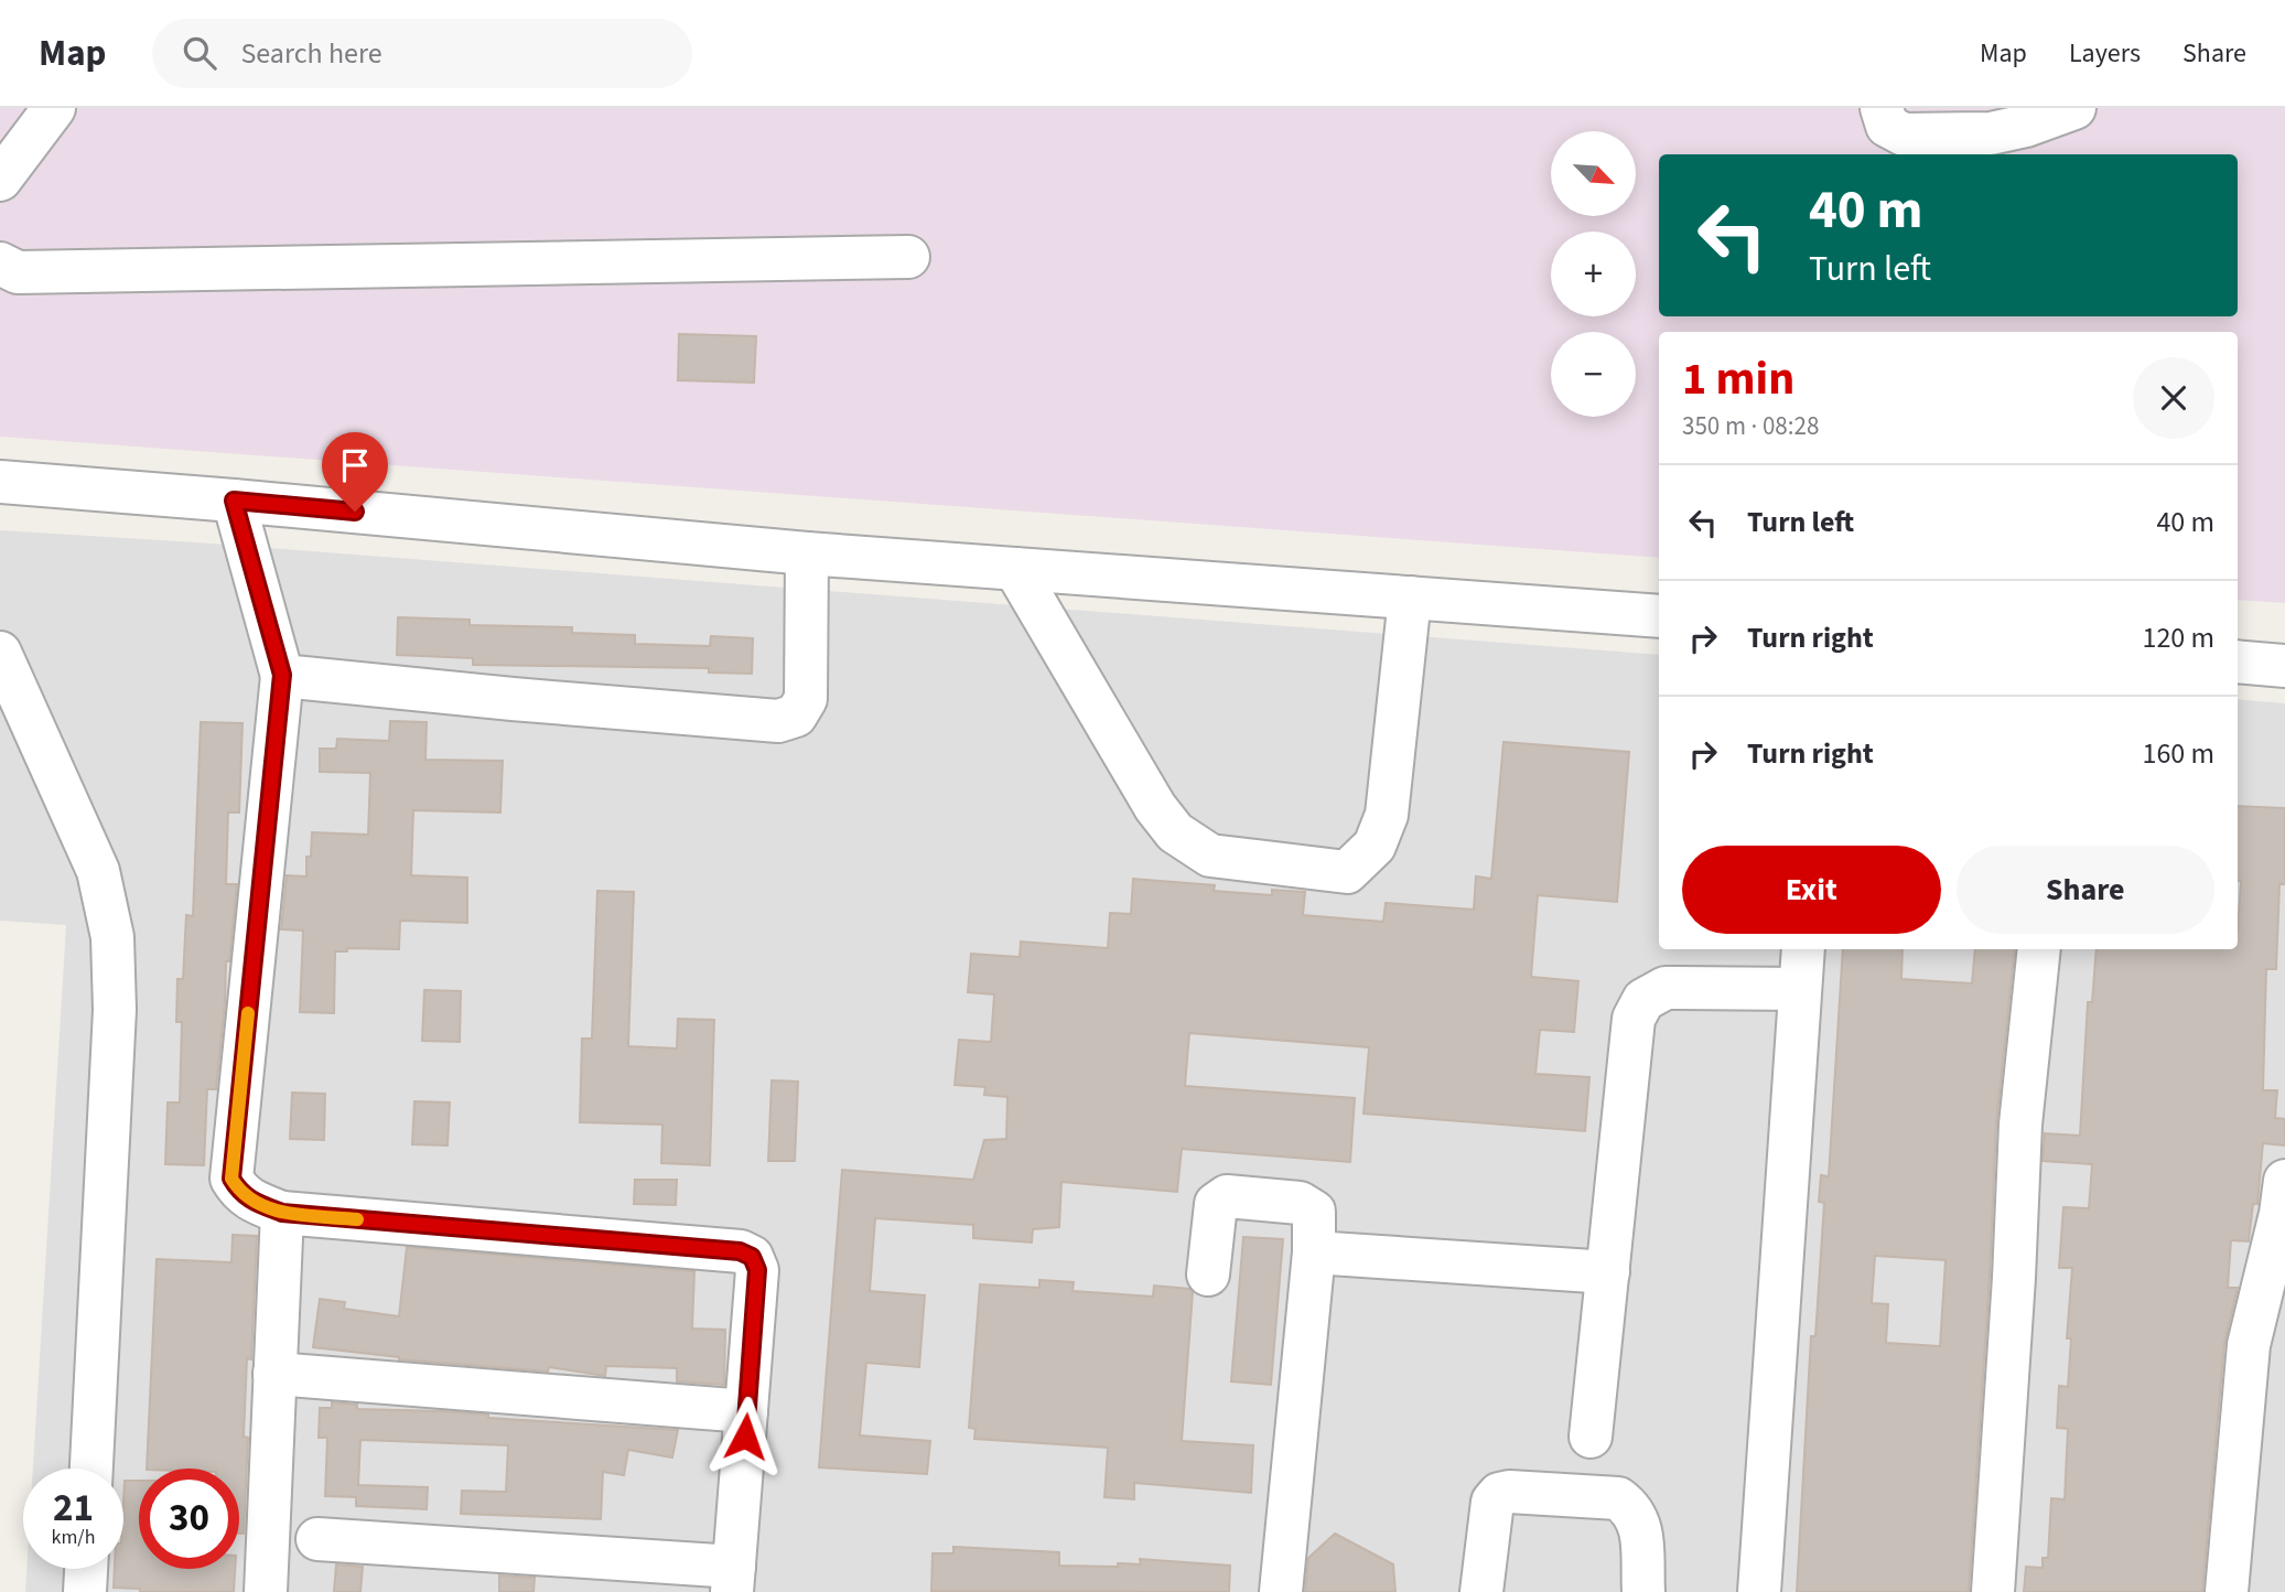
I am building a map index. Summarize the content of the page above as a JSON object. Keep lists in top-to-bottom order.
{
  "north": "bottom right",
  "page": {
    "header": "Map",
    "search": "Search here",
    "nav": ["Map", "Layers", "Share"],
    "map_buttons": ["+", "−"],
    "turn": ["40 m", "Turn left"],
    "heading": ["1 min", "350 m · 08:28"],
    "list": [
      {
        "name": "Turn left",
        "value": "40 m"
      },
      {
        "name": "Turn right",
        "value": "120 m"
      },
      {
        "name": "Turn right",
        "value": "160 m"
      }
    ],
    "buttons": ["Exit", "Share"],
    "speed": "21 km/h",
    "limit": "30"
  }
}
